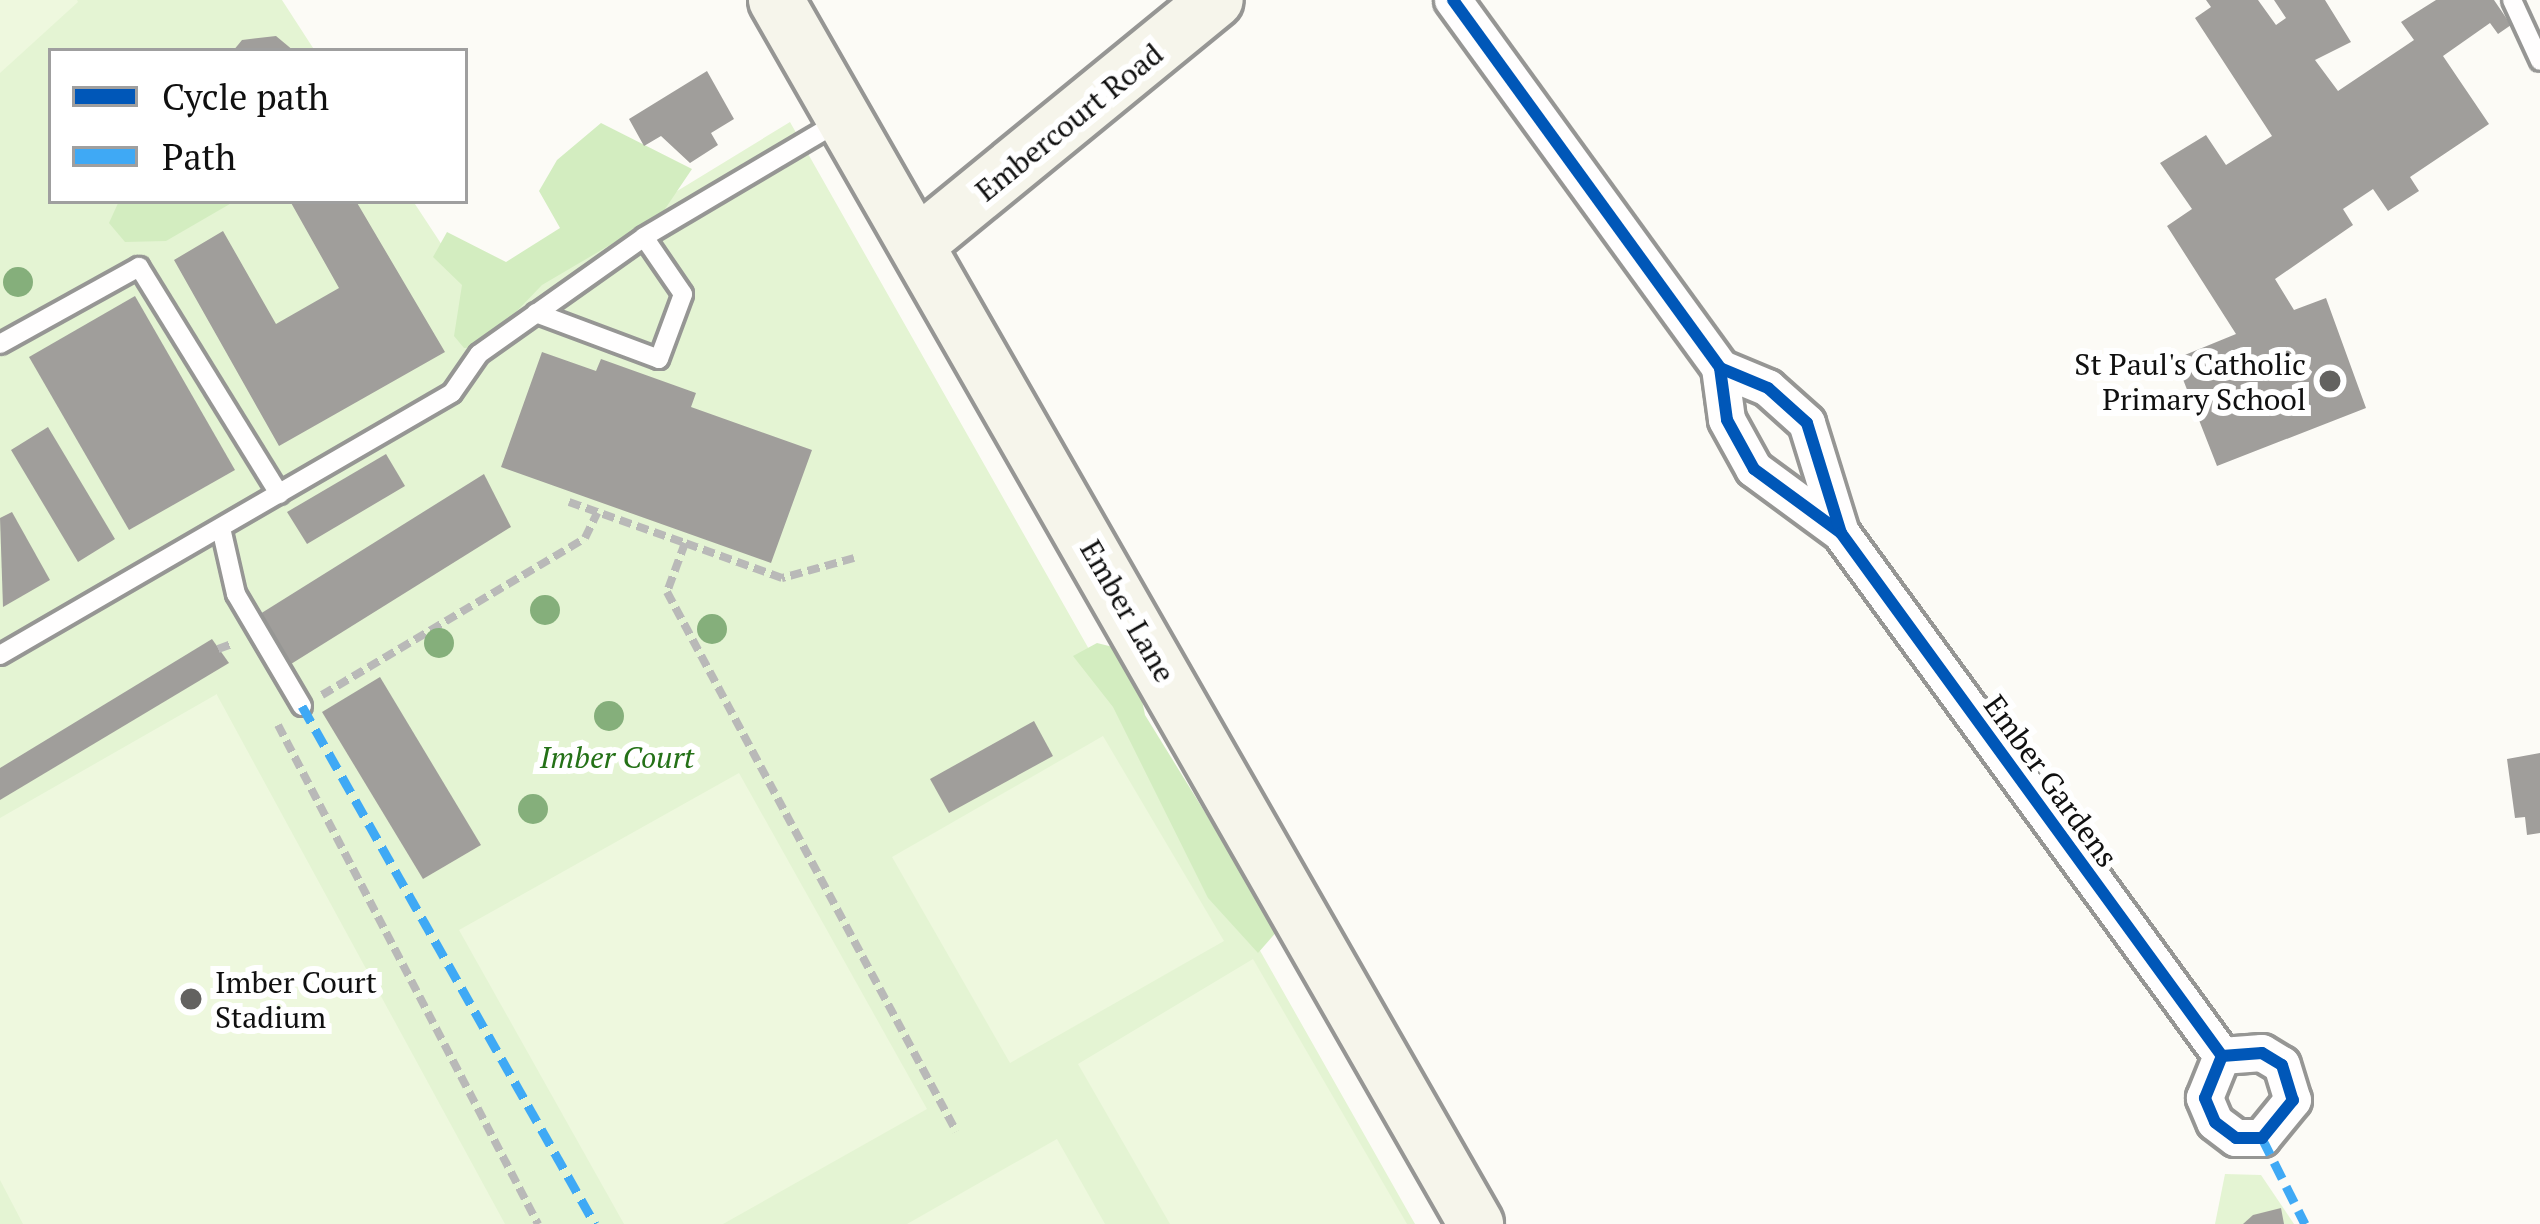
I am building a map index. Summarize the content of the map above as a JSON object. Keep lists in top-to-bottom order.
{
  "streets": {
    "main road": ["Embercourt Road", "Ember Lane"],
    "street": ["Ember Gardens"]
  },
  "crossings": [
    ["Embercourt Road", "Ember Lane"]
  ],
  "parks": ["Imber Court"],
  "places": ["St Paul's Catholic Primary School", "Imber Court Stadium"],
  "legend": ["Cycle path", "Path"]
}
